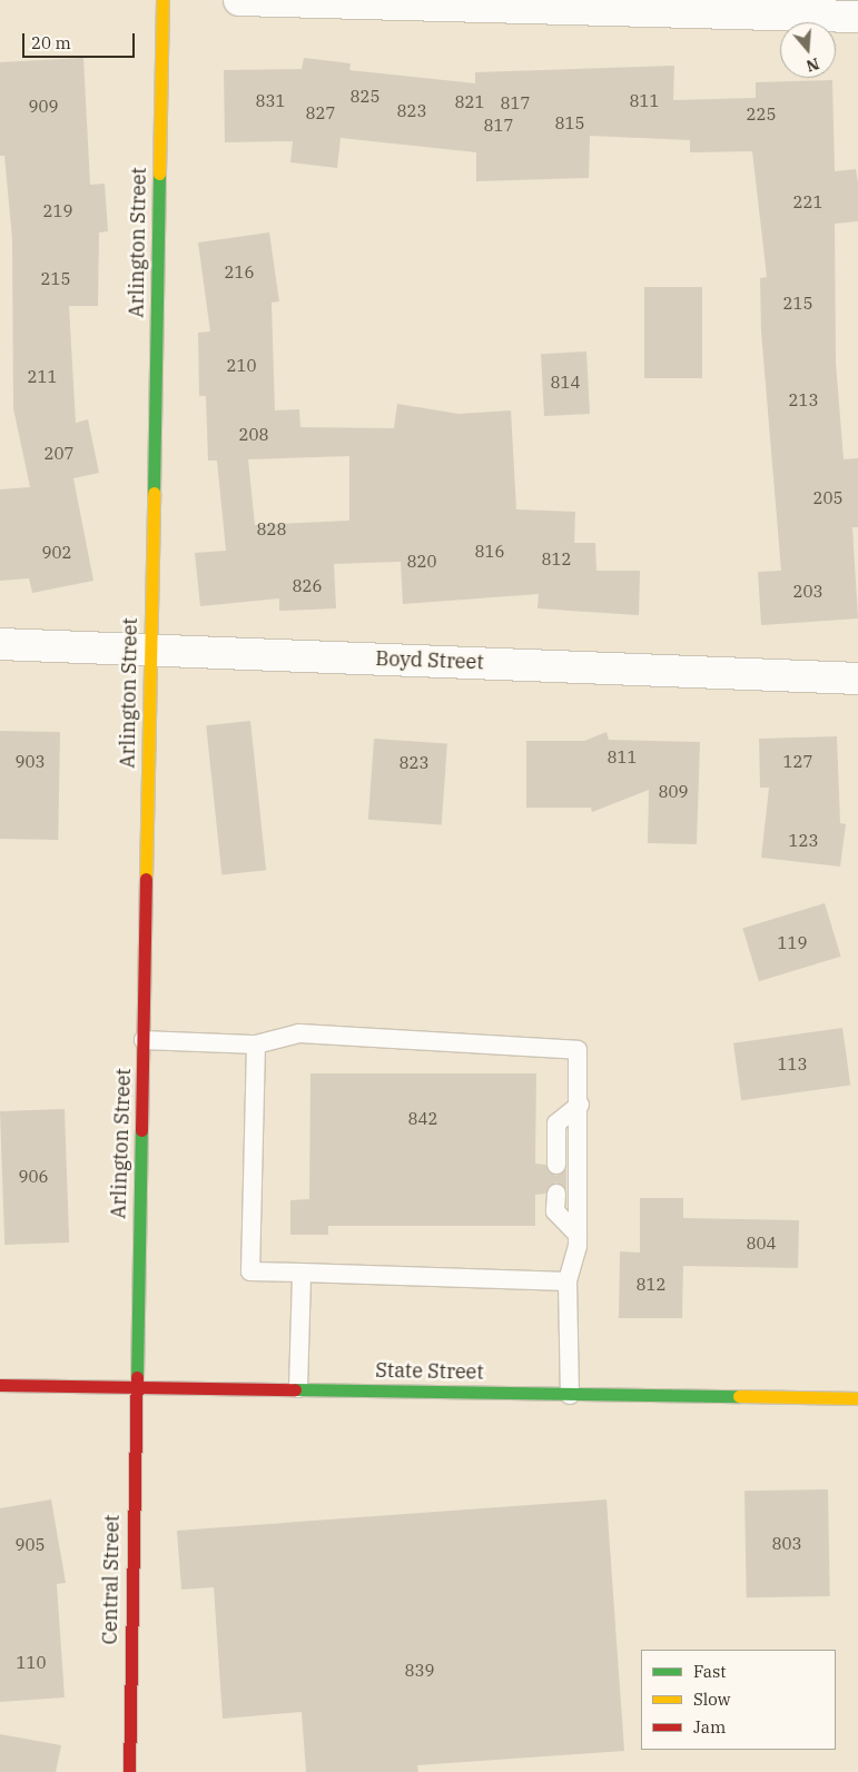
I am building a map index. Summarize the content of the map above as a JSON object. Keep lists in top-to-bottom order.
{
  "streets": {
    "main road": ["Arlington Street", "State Street", "Central Street"],
    "street": ["Boyd Street"]
  },
  "crossings": [
    ["Arlington Street", "Boyd Street"],
    ["Arlington Street", "State Street"],
    ["Arlington Street", "Central Street"],
    ["State Street", "Central Street"]
  ],
  "house_numbers": [
    "825",
    "831",
    "811",
    "821",
    "817",
    "909",
    "823",
    "827",
    "225",
    "815",
    "817",
    "221",
    "219",
    "216",
    "215",
    "215",
    "210",
    "211",
    "814",
    "213",
    "208",
    "207",
    "205",
    "828",
    "816",
    "902",
    "812",
    "820",
    "826",
    "203",
    "811",
    "903",
    "127",
    "823",
    "809",
    "123",
    "119",
    "113",
    "842",
    "906",
    "804",
    "812",
    "803",
    "905",
    "110",
    "839"
  ],
  "legend": ["Fast", "Slow", "Jam"],
  "scale_bar": "20 m",
  "north": "bottom"
}
